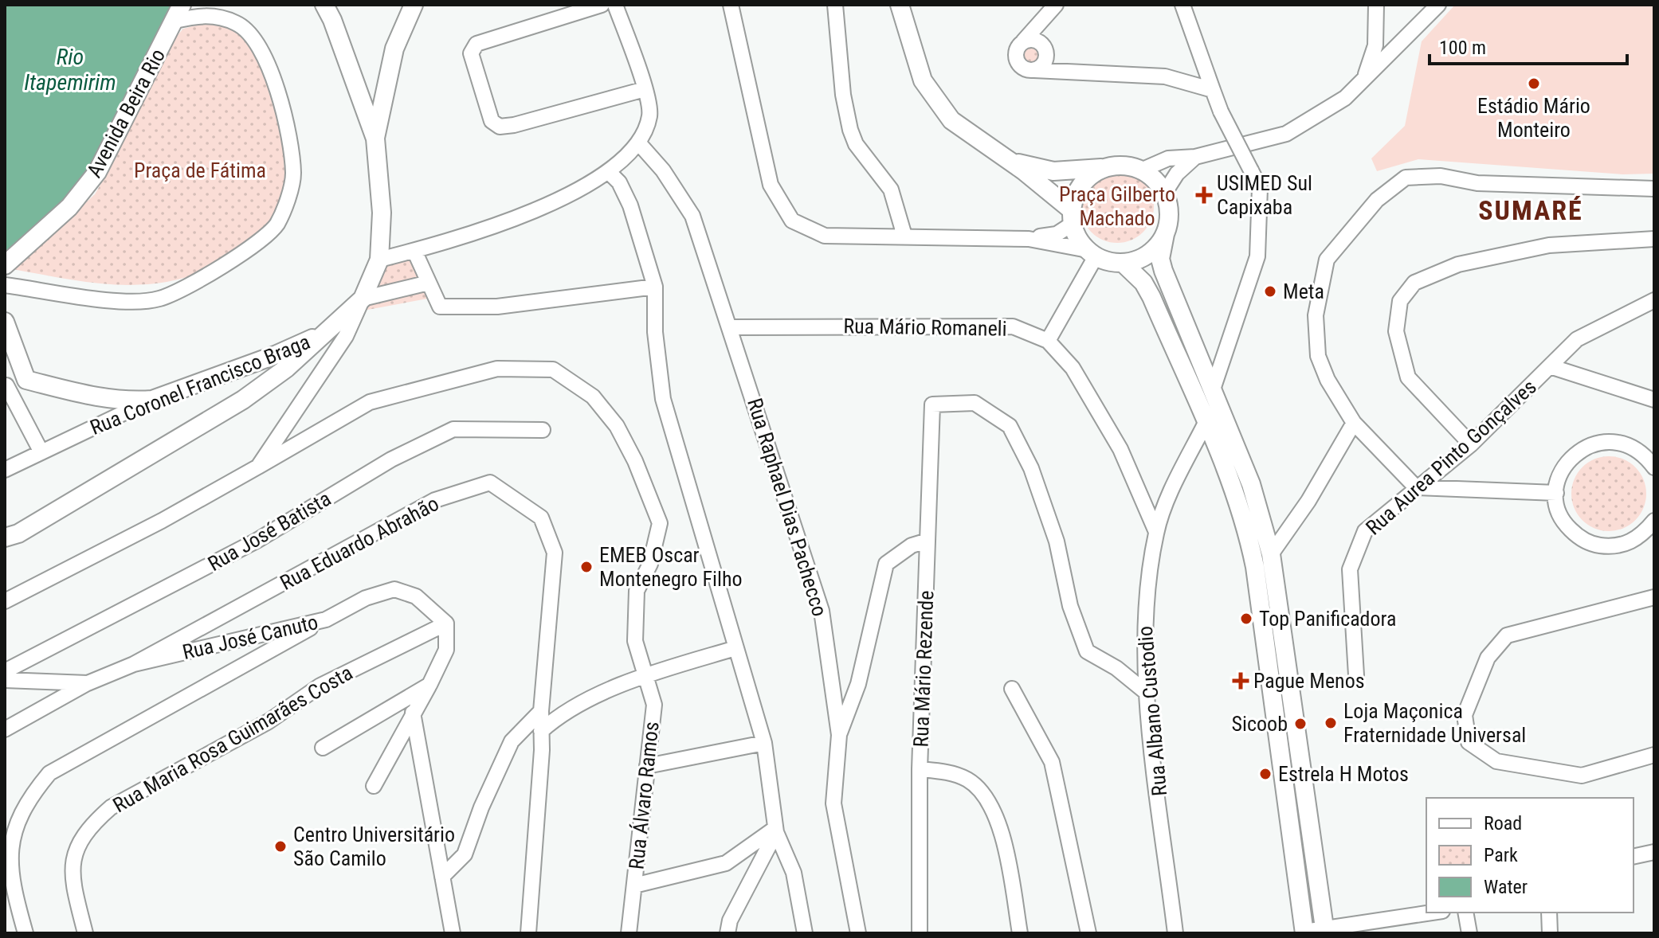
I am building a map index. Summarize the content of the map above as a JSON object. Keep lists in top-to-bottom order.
{
  "streets": {
    "main road": ["Avenida Beira Rio", "Rua Coronel Francisco Braga"],
    "street": [
      "Rua Mário Romaneli",
      "Rua Aurea Pinto Gonçalves",
      "Rua Raphael Dias Pachecco",
      "Rua José Batista",
      "Rua Eduardo Abrahão",
      "Rua José Canuto",
      "Rua Mário Rezende",
      "Rua Albano Custodio",
      "Rua Maria Rosa Guimarães Costa",
      "Rua Álvaro Ramos"
    ]
  },
  "crossings": [
    ["Rua Mário Romaneli", "Rua Raphael Dias Pachecco"],
    ["Rua Mário Romaneli", "Rua Albano Custodio"],
    ["Rua Eduardo Abrahão", "Rua José Canuto"],
    ["Rua José Canuto", "Rua Maria Rosa Guimarães Costa"],
    ["Rua Mário Rezende", "Rua Albano Custodio"]
  ],
  "districts": ["SUMARÉ"],
  "water": ["Rio Itapemirim"],
  "parks": ["Praça de Fátima", "Praça Gilberto Machado"],
  "places": {
    "other": [
      "Estádio Mário Monteiro",
      "Meta",
      "EMEB Oscar Montenegro Filho",
      "Top Panificadora",
      "Loja Maçonica Fraternidade Universal",
      "Sicoob",
      "Estrela H Motos",
      "Centro Universitário São Camilo"
    ],
    "health": ["USIMED Sul Capixaba", "Pague Menos"]
  },
  "legend": ["Road", "Park", "Water"],
  "scale_bar": "100 m"
}
